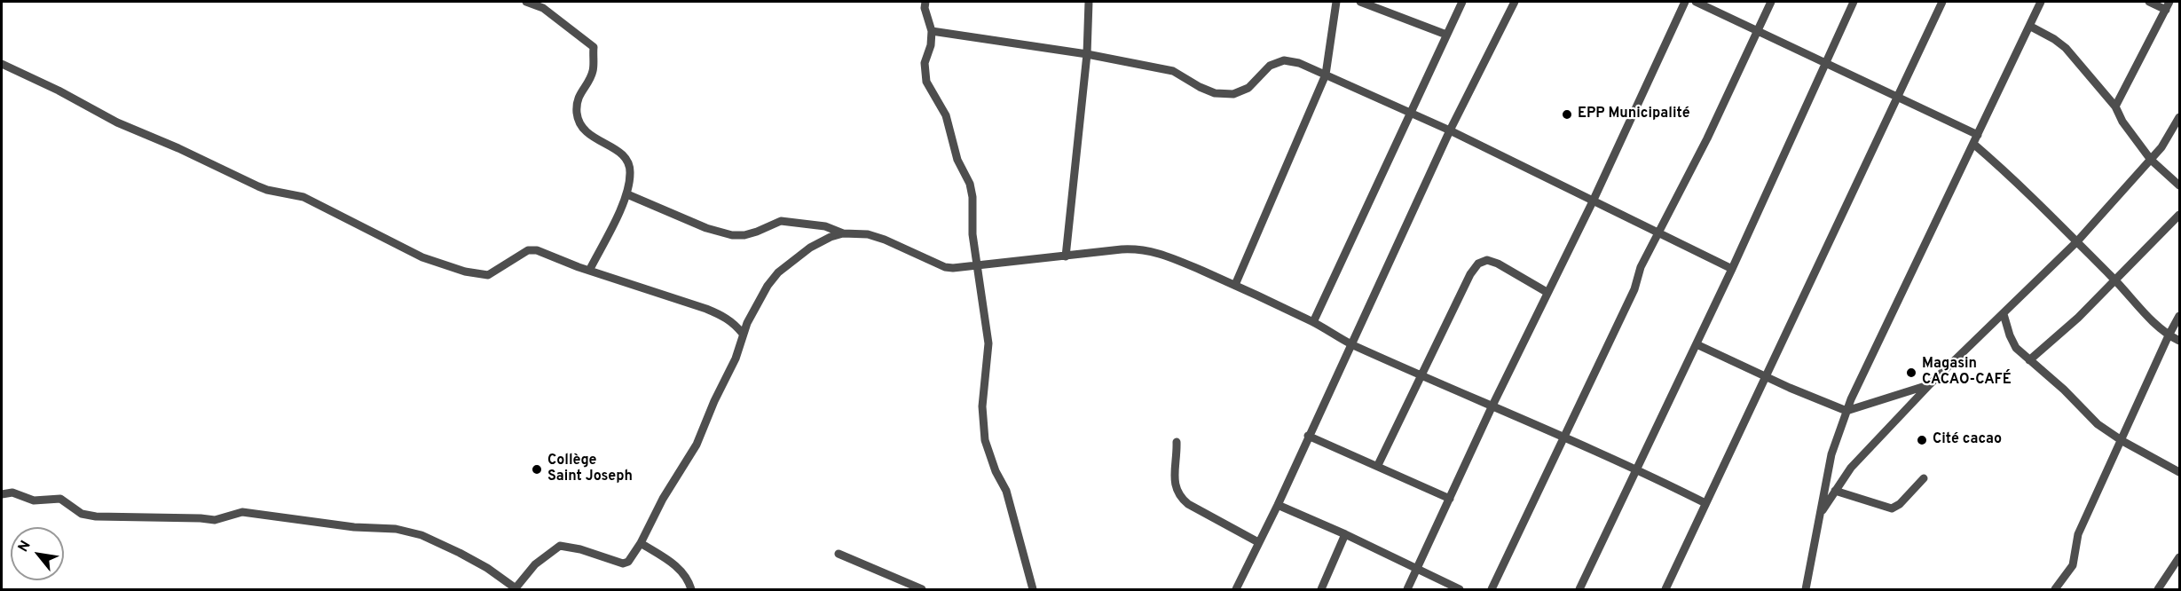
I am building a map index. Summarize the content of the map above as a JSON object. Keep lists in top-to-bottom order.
{
  "places": [
    "EPP Municipalité",
    "Magasin CACAO-CAFÉ",
    "Cité cacao",
    "Collège Saint Joseph"
  ],
  "north": "top left"
}
